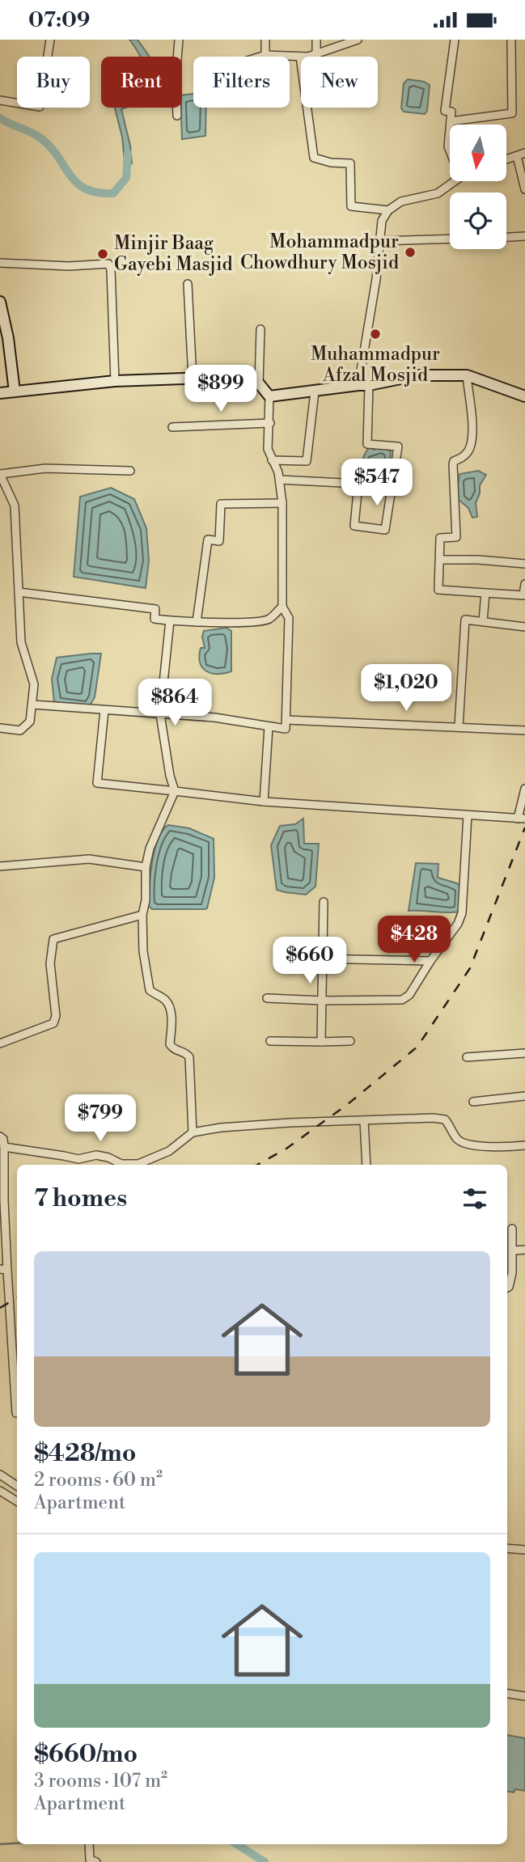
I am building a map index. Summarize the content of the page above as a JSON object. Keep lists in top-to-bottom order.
{
  "places": ["Mohammadpur Chowdhury Mosjid", "Minjir Baag Gayebi Masjid", "Muhammadpur Afzal Mosjid"],
  "north": "bottom",
  "page": {
    "status": "07:09",
    "chip": [
      "Buy",
      "Rent",
      "Filters",
      "New"
    ],
    "price": [
      "$899",
      "$547",
      "$1,020",
      "$864",
      "$428",
      "$660",
      "$799"
    ],
    "heading": "7 homes",
    "list": [
      {
        "name": "$428/mo",
        "note": "2 rooms · 60 m² · Apartment"
      },
      {
        "name": "$660/mo",
        "note": "3 rooms · 107 m² · Apartment"
      }
    ]
  }
}
